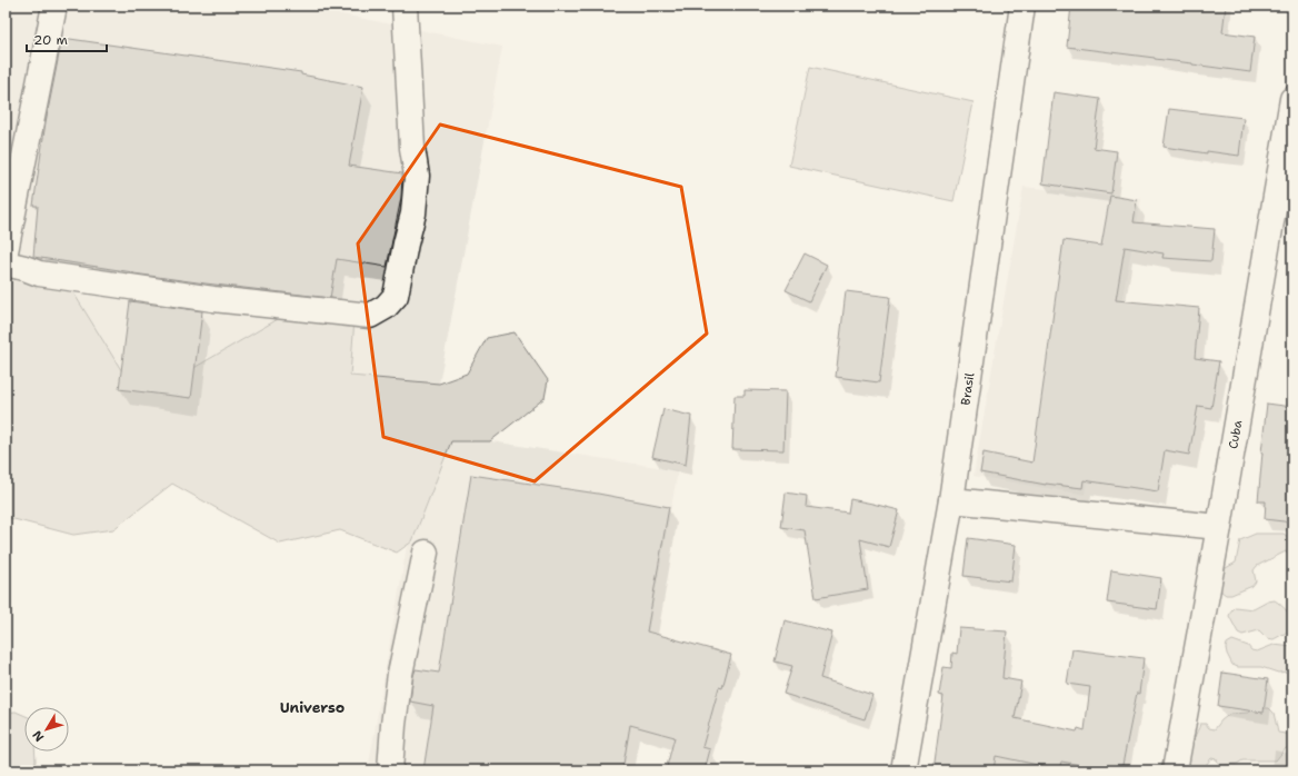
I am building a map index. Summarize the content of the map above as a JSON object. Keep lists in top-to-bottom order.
{
  "streets": {
    "street": ["Brasil", "Cuba"]
  },
  "districts": ["Universo"],
  "scale_bar": "20 m",
  "north": "bottom left"
}
